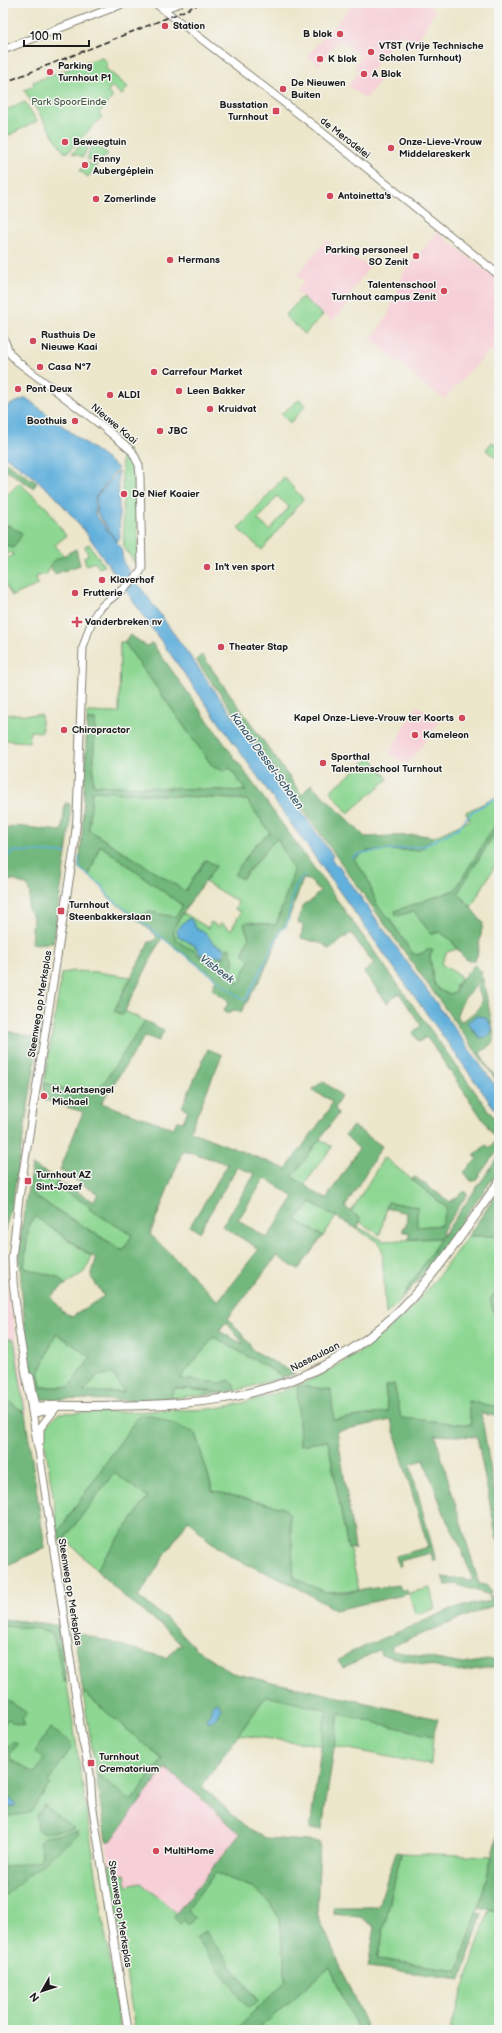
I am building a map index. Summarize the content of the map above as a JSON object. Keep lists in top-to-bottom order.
{
  "streets": {
    "main road": ["Nassaulaan"],
    "street": ["de Merodelei", "Nieuwe Kaai", "Steenweg op Merksplas"]
  },
  "crossings": [
    ["Nieuwe Kaai", "Steenweg op Merksplas"],
    ["Steenweg op Merksplas", "Nassaulaan"]
  ],
  "water": ["Kanaal Dessel-Schoten", "Visbeek"],
  "parks": ["Park SpoorEinde"],
  "places": {
    "other": [
      "Station",
      "B blok",
      "VTST (Vrije Technische Scholen Turnhout)",
      "K blok",
      "Parking Turnhout P1",
      "A Blok",
      "De Nieuwen Buiten",
      "Beweegtuin",
      "Onze-Lieve-Vrouw Middelareskerk",
      "Fanny Aubergéplein",
      "Antoinetta's",
      "Zomerlinde",
      "Parking personeel SO Zenit",
      "Hermans",
      "Talentenschool Turnhout campus Zenit",
      "Rusthuis De Nieuwe Kaai",
      "Casa N°7",
      "Carrefour Market",
      "Pont Deux",
      "Leen Bakker",
      "ALDI",
      "Kruidvat",
      "Boothuis",
      "JBC",
      "De Nief Koaier",
      "In't ven sport",
      "Klaverhof",
      "Frutterie",
      "Theater Stap",
      "Kapel Onze-Lieve-Vrouw ter Koorts",
      "Chiropractor",
      "Kameleon",
      "Sporthal Talentenschool Turnhout",
      "H. Aartsengel Michael",
      "MultiHome"
    ],
    "transit": [
      "Busstation Turnhout",
      "Turnhout Steenbakkerslaan",
      "Turnhout AZ Sint-Jozef",
      "Turnhout Crematorium"
    ],
    "health": ["Vanderbreken nv"]
  },
  "scale_bar": "100 m",
  "north": "bottom left"
}
